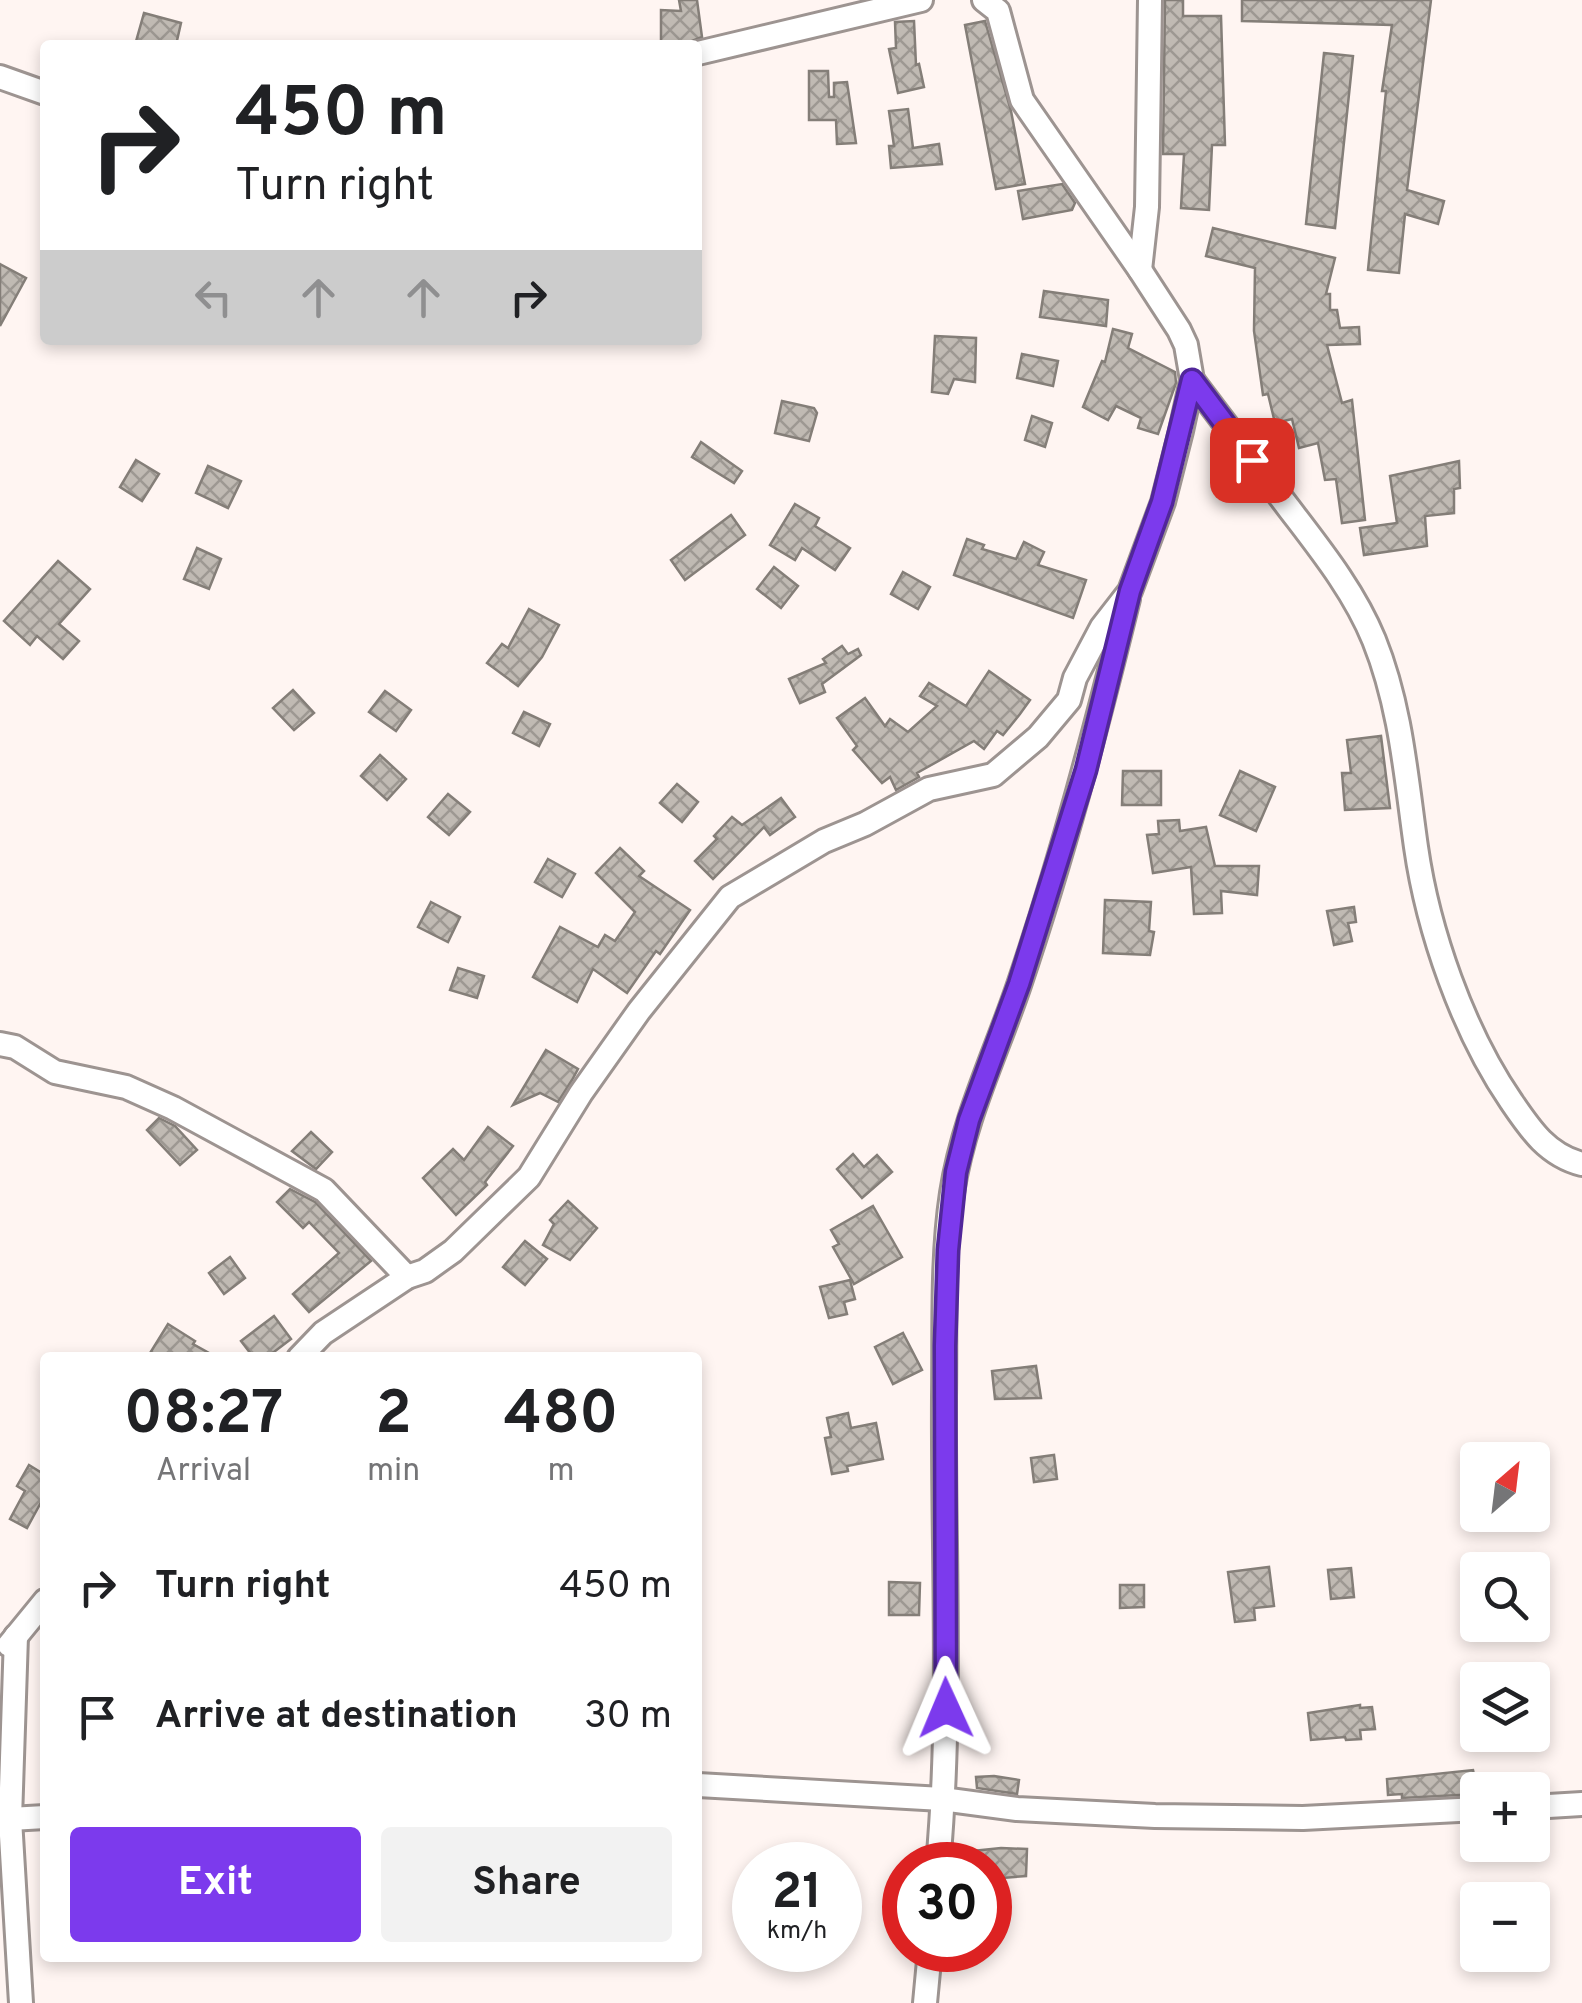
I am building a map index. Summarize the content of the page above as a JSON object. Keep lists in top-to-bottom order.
{
  "north": "top right",
  "page": {
    "turn": ["450 m", "Turn right"],
    "eta": [
      "08:27",
      "Arrival",
      "2",
      "min",
      "480",
      "m"
    ],
    "map_buttons": ["+", "−"],
    "list": [
      {
        "name": "Turn right",
        "value": "450 m"
      },
      {
        "name": "Arrive at destination",
        "value": "30 m"
      }
    ],
    "buttons": ["Exit", "Share"],
    "speed": "21 km/h",
    "limit": "30"
  }
}
